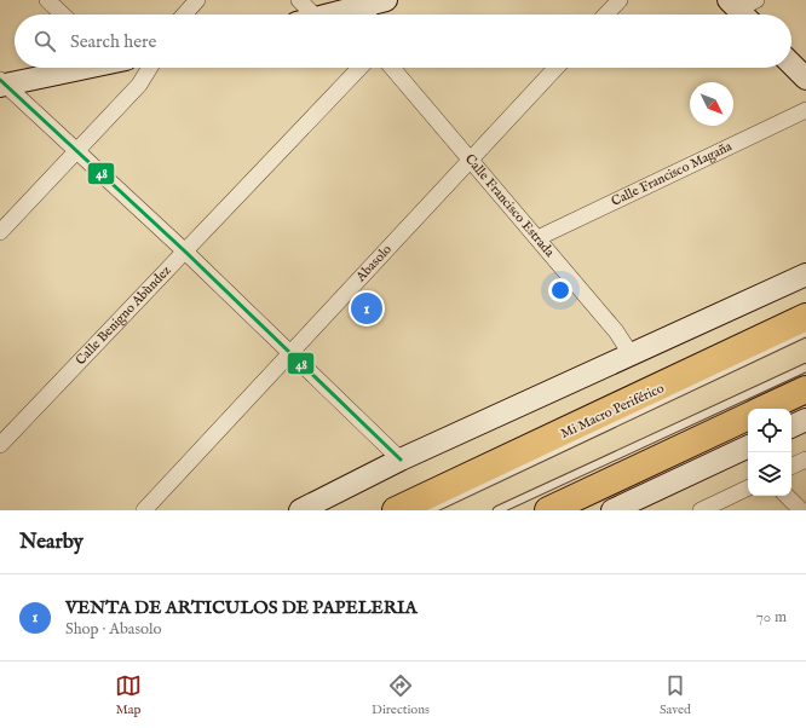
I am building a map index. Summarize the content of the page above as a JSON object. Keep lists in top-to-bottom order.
{
  "streets": {
    "street": [
      "Calle Francisco Magaña",
      "Calle Francisco Estrada",
      "Abasolo",
      "Calle Benigno Abùndez"
    ],
    "lane": ["Mi Macro Periférico"]
  },
  "crossings": [
    ["Calle Francisco Magaña", "Calle Francisco Estrada"],
    ["Calle Francisco Estrada", "Abasolo"]
  ],
  "lines": ["transit line 48"],
  "north": "bottom right",
  "page": {
    "search": "Search here",
    "pins": "1",
    "heading": "Nearby",
    "list": [
      {
        "mark": "1",
        "name": "VENTA DE ARTICULOS DE PAPELERIA",
        "note": "Shop · Abasolo",
        "value": "70 m"
      }
    ],
    "nav": ["Map", "Directions", "Saved"]
  }
}
